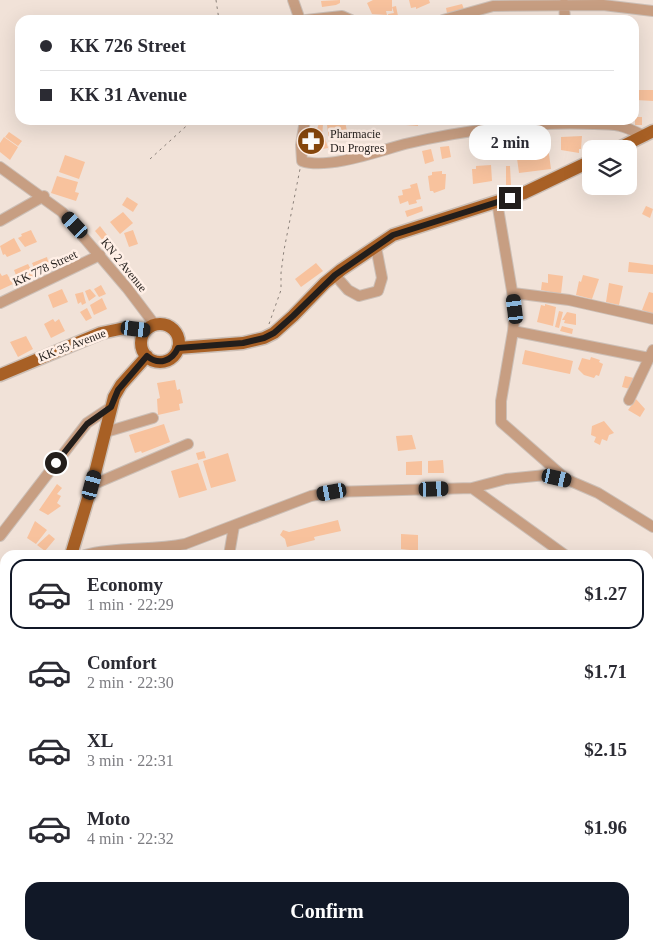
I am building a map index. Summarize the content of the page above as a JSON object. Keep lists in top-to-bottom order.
{
  "streets": {
    "main road": ["KK 35 Avenue"],
    "street": ["KN 2 Avenue", "KK 778 Street"]
  },
  "crossings": [
    ["KN 2 Avenue", "KK 778 Street"],
    ["KN 2 Avenue", "KK 35 Avenue"]
  ],
  "places": {
    "pharmacy": ["Pharmacie Du Progres"]
  },
  "page": {
    "banner": ["KK 726 Street", "KK 31 Avenue"],
    "bubble": "2 min",
    "list": [
      {
        "name": "Economy",
        "note": "1 min · 22:29",
        "value": "$1.27"
      },
      {
        "name": "Comfort",
        "note": "2 min · 22:30",
        "value": "$1.71"
      },
      {
        "name": "XL",
        "note": "3 min · 22:31",
        "value": "$2.15"
      },
      {
        "name": "Moto",
        "note": "4 min · 22:32",
        "value": "$1.96"
      }
    ],
    "buttons": "Confirm"
  }
}
